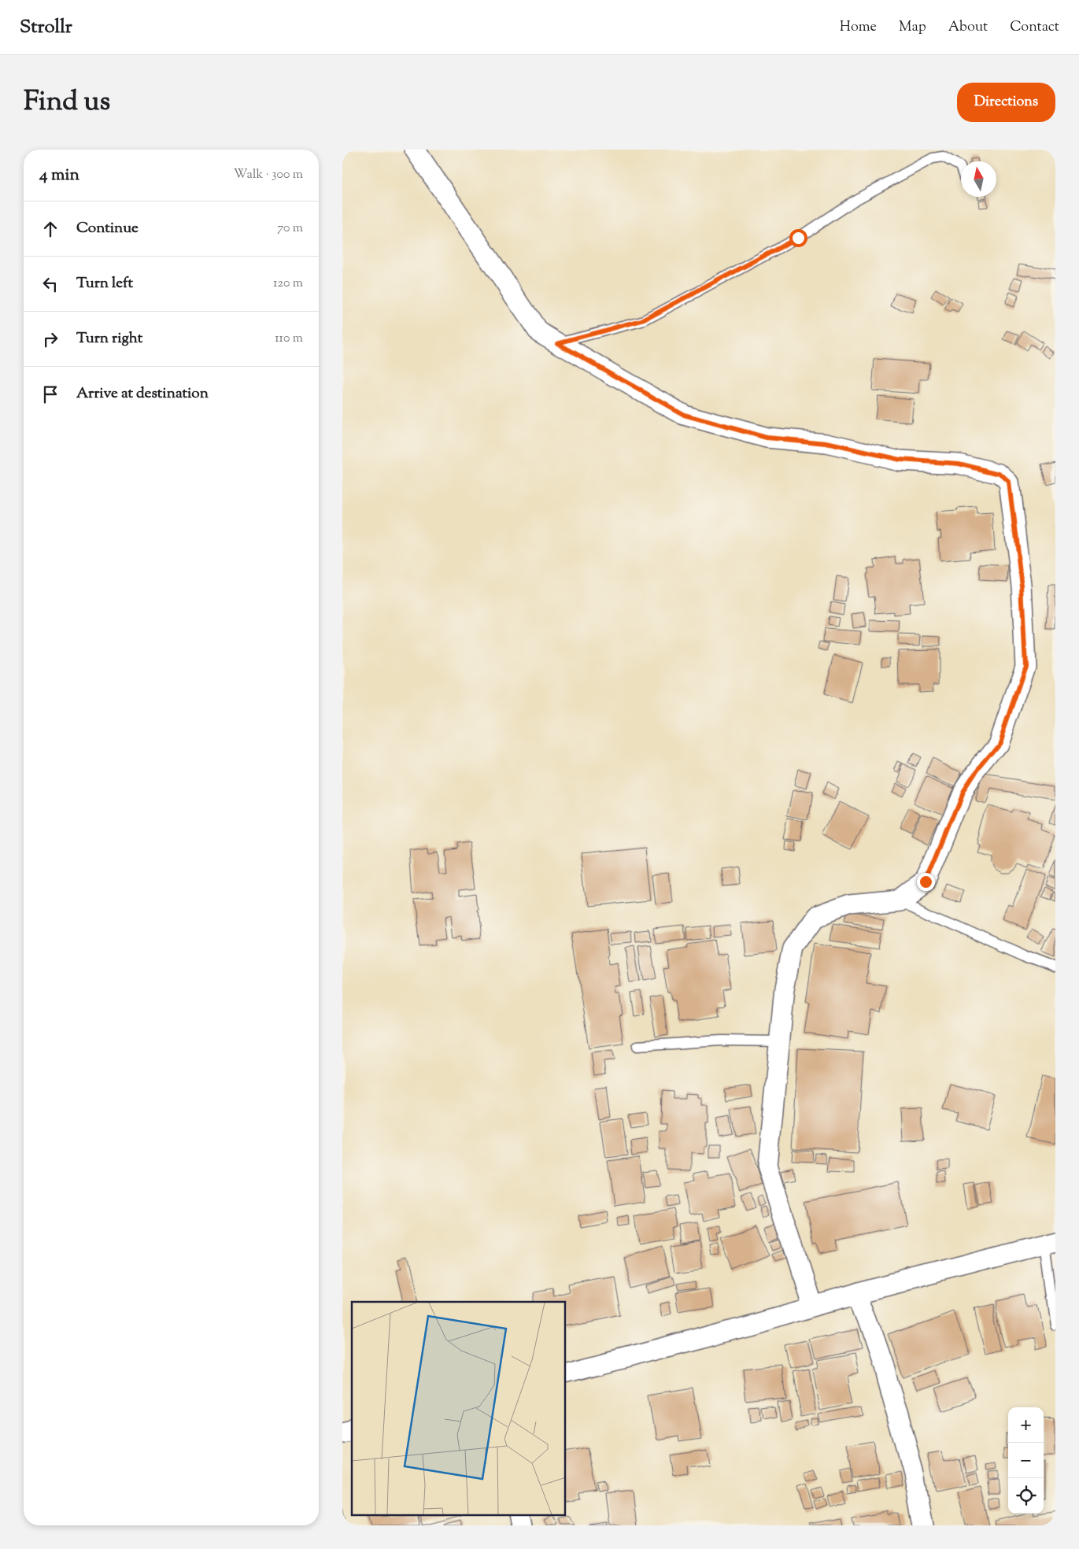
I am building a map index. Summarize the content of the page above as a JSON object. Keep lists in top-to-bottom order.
{
  "north": "top",
  "page": {
    "header": "Strollr",
    "nav": [
      "Home",
      "Map",
      "About",
      "Contact"
    ],
    "title": "Find us",
    "buttons": "Directions",
    "heading": ["4 min", "Walk · 300 m"],
    "list": [
      ["Continue", "70 m"],
      ["Turn left", "120 m"],
      ["Turn right", "110 m"],
      "Arrive at destination"
    ],
    "map_buttons": ["+", "−"]
  }
}
